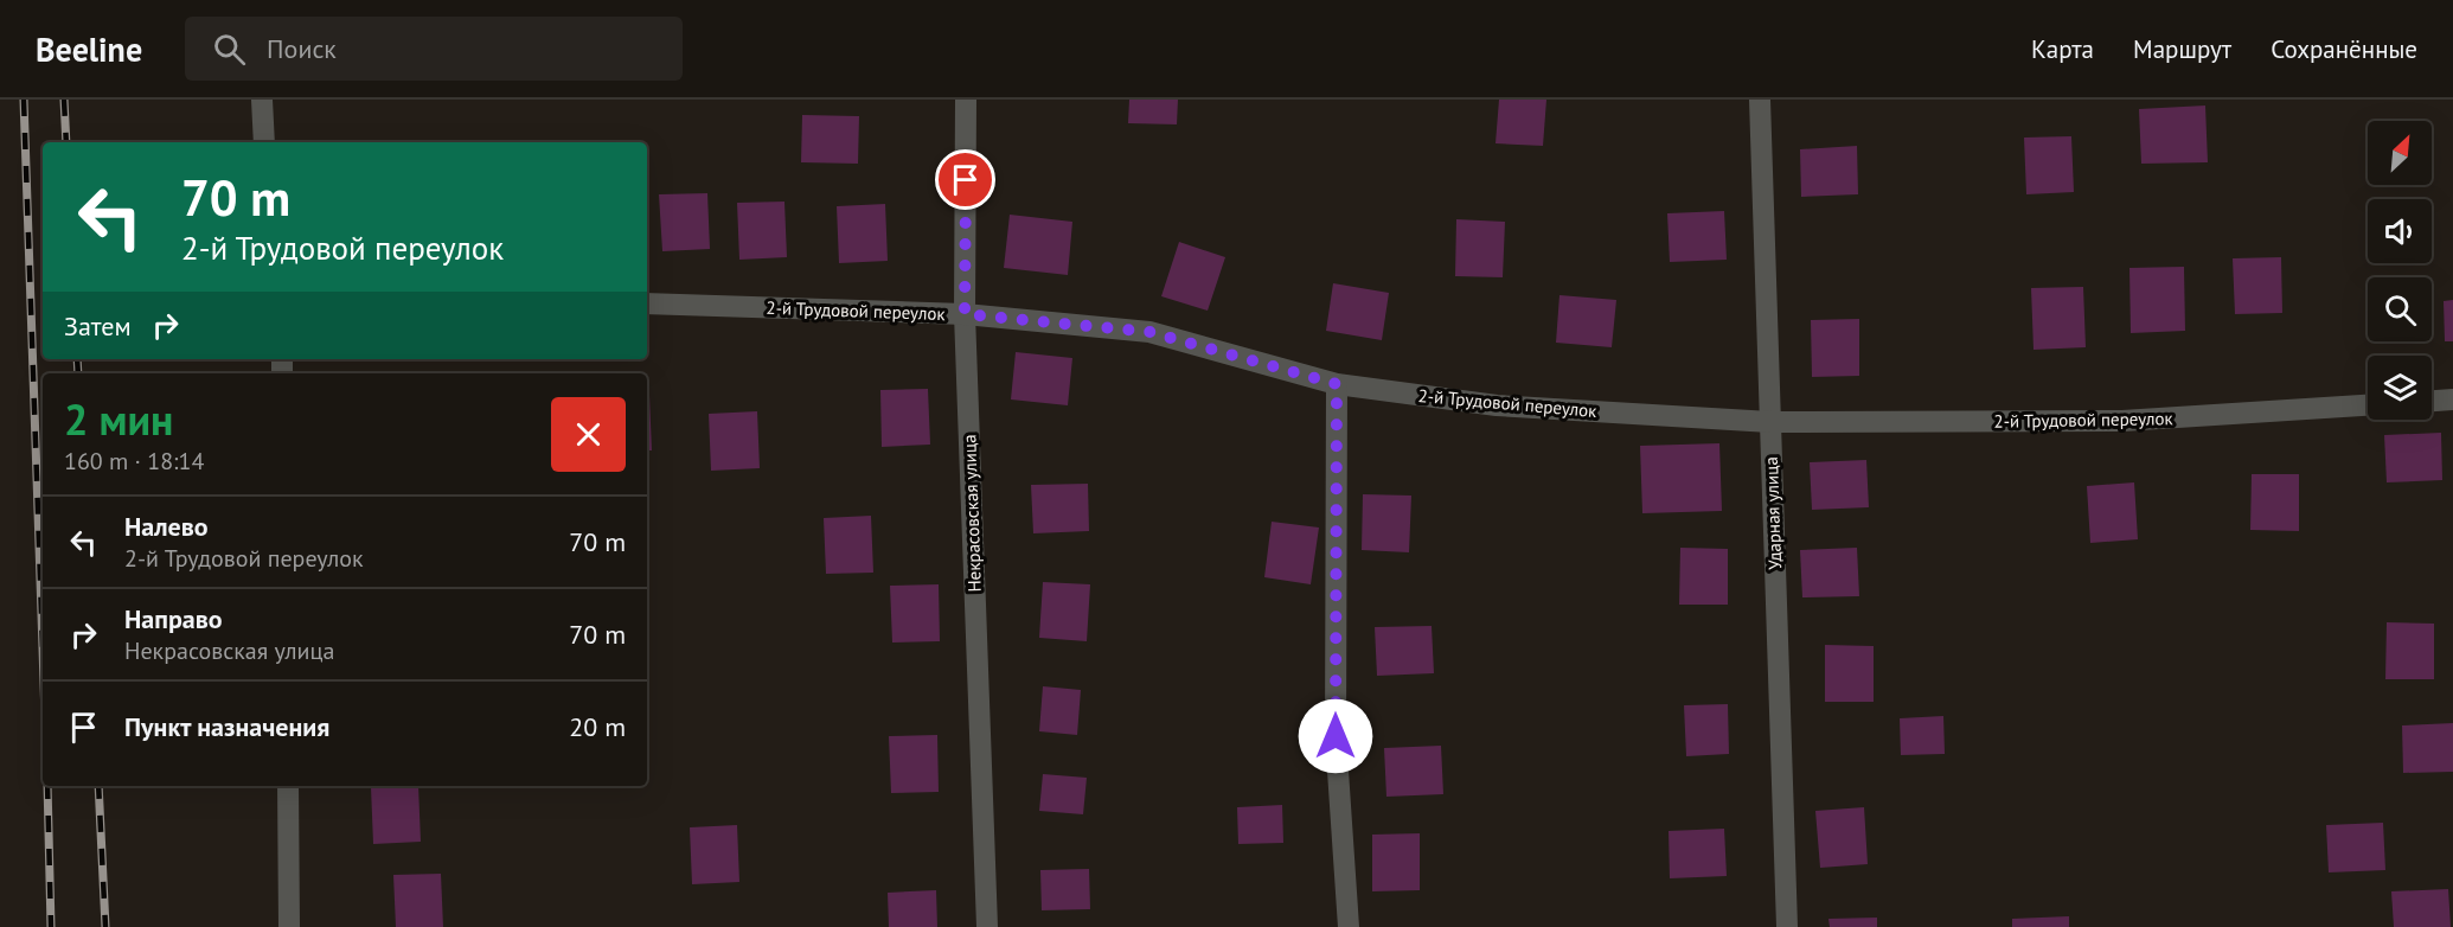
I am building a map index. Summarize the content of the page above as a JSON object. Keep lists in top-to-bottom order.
{
  "streets": {
    "street": ["2-й Трудовой переулок", "Некрасовская улица", "Ударная улица"]
  },
  "crossings": [
    ["2-й Трудовой переулок", "Некрасовская улица"],
    ["2-й Трудовой переулок", "Ударная улица"]
  ],
  "north": "top right",
  "page": {
    "header": "Beeline",
    "search": "Поиск",
    "nav": ["Карта", "Маршрут", "Сохранённые"],
    "turn": ["70 m", "2-й Трудовой переулок"],
    "then": "Затем",
    "heading": ["2 мин", "160 m · 18:14"],
    "list": [
      {
        "name": "Налево",
        "note": "2-й Трудовой переулок",
        "value": "70 m"
      },
      {
        "name": "Направо",
        "note": "Некрасовская улица",
        "value": "70 m"
      },
      {
        "name": "Пункт назначения",
        "value": "20 m"
      }
    ]
  }
}
